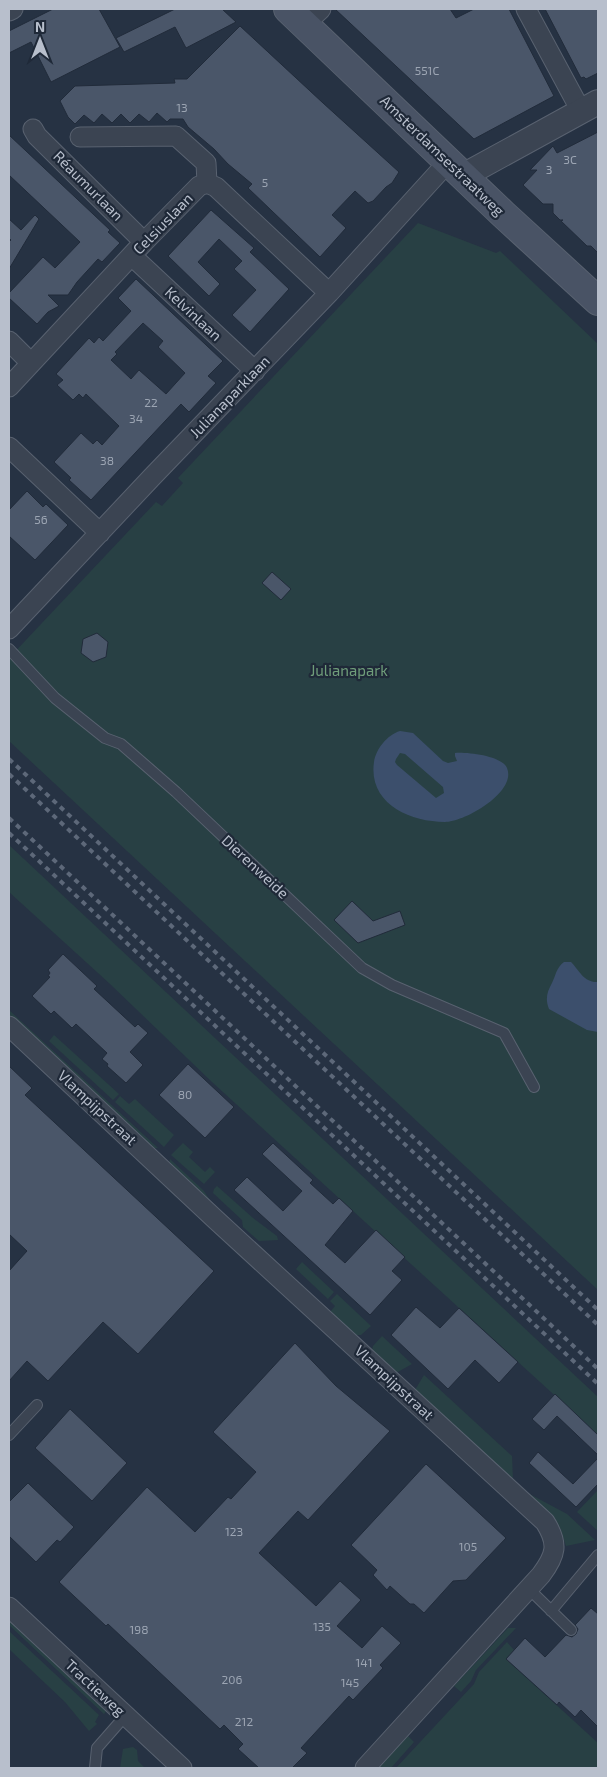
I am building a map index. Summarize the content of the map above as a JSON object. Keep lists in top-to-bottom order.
{
  "streets": {
    "main road": ["Amsterdamsestraatweg"],
    "street": [
      "Réaumurlaan",
      "Celsiuslaan",
      "Kelvinlaan",
      "Julianaparklaan",
      "Vlampijpstraat",
      "Tractieweg"
    ],
    "lane": ["Dierenweide"]
  },
  "crossings": [
    ["Amsterdamsestraatweg", "Julianaparklaan"],
    ["Réaumurlaan", "Celsiuslaan"],
    ["Réaumurlaan", "Kelvinlaan"],
    ["Celsiuslaan", "Kelvinlaan"],
    ["Celsiuslaan", "Julianaparklaan"],
    ["Kelvinlaan", "Julianaparklaan"]
  ],
  "parks": ["Julianapark"],
  "house_numbers": [
    "551C",
    "13",
    "3C",
    "3",
    "5",
    "22",
    "34",
    "38",
    "56",
    "80",
    "123",
    "105",
    "135",
    "198",
    "141",
    "206",
    "145",
    "212"
  ],
  "north": "top"
}
